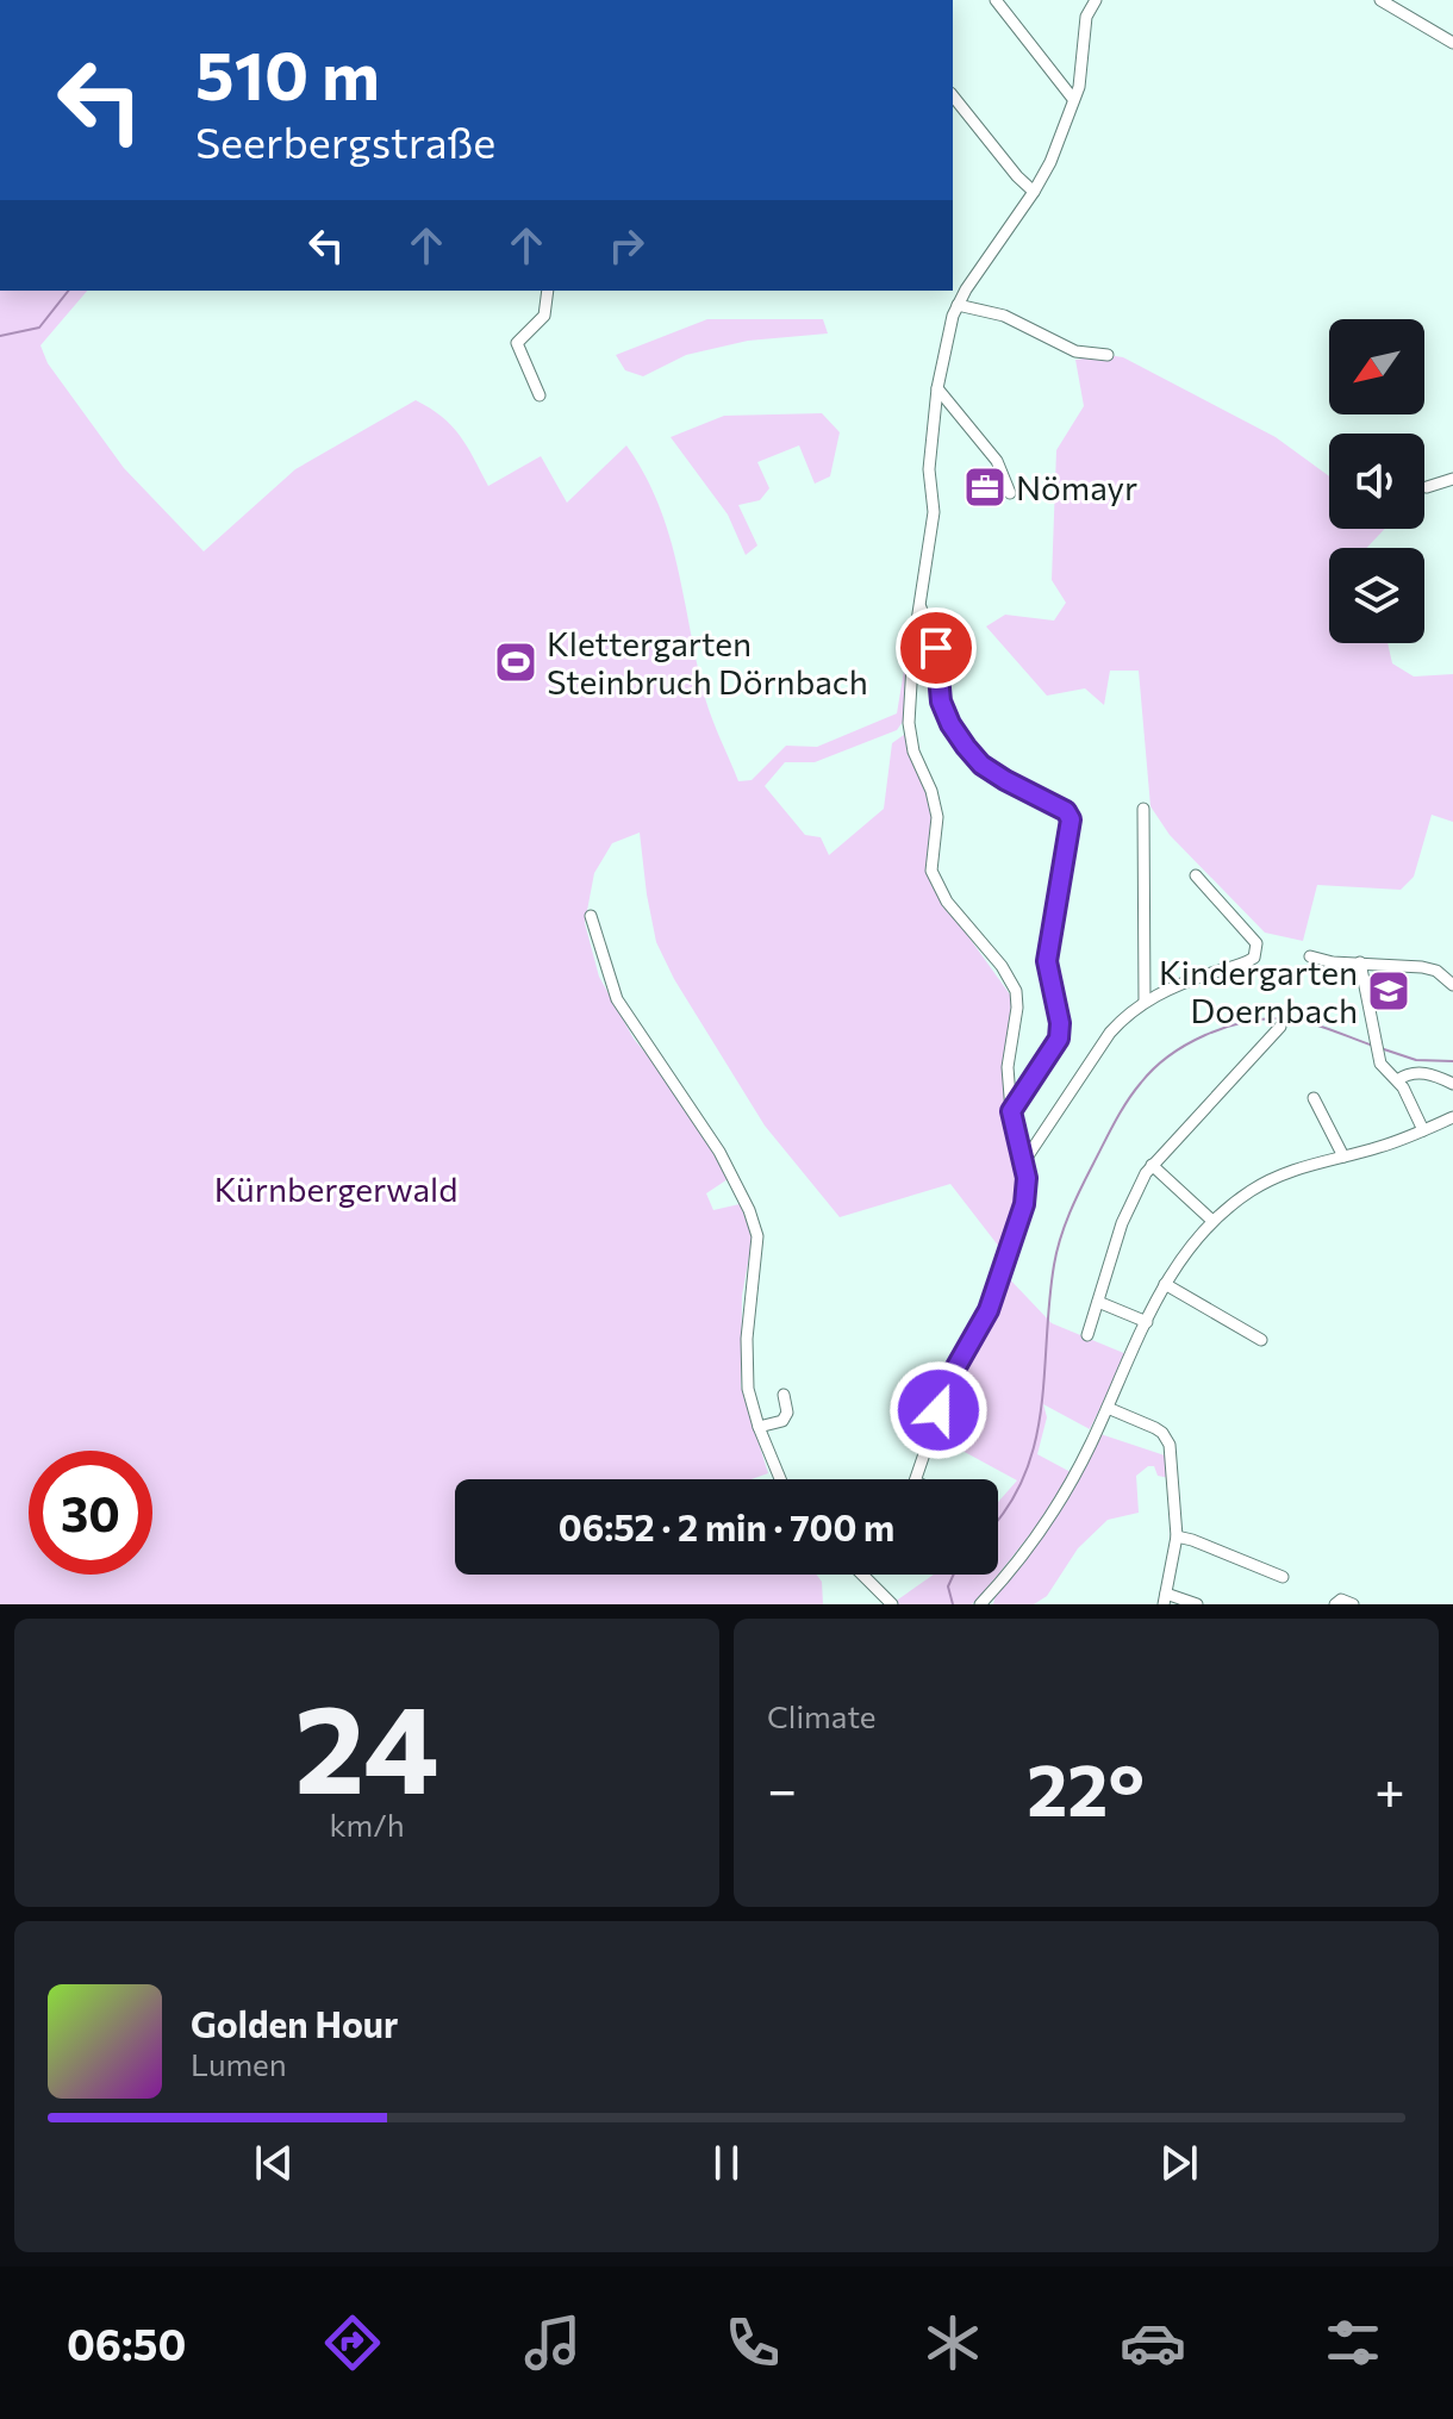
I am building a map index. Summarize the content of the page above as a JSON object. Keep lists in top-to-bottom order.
{
  "parks": ["Kürnbergerwald"],
  "places": {
    "office": ["Nömayr"],
    "sports": ["Klettergarten Steinbruch Dörnbach"],
    "school or university": ["Kindergarten Doernbach"]
  },
  "north": "bottom left",
  "page": {
    "turn": ["510 m", "Seerbergstraße"],
    "limit": "30",
    "trip": "06:52 · 2 min · 700 m",
    "tile": [
      ["24", "km/h"],
      "Climate"
    ],
    "heat": ["−", "22°", "+"],
    "song": ["Golden Hour", "Lumen"],
    "tabs": "06:50"
  }
}
